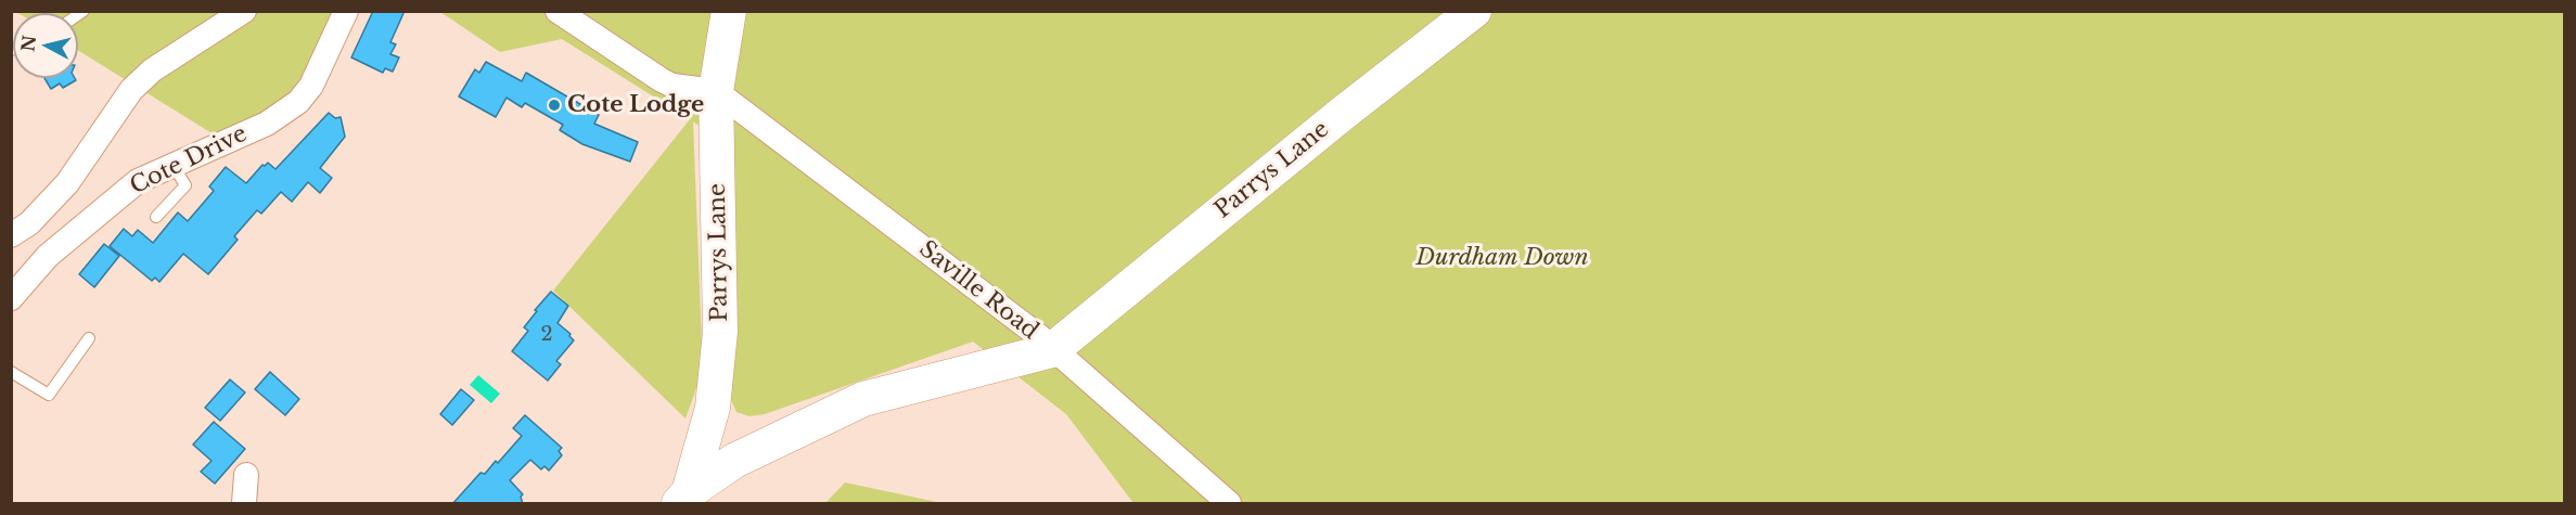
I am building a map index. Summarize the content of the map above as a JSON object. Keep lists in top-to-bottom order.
{
  "streets": {
    "main road": ["Parrys Lane"],
    "street": ["Cote Drive", "Saville Road"]
  },
  "crossings": [
    ["Parrys Lane", "Saville Road"]
  ],
  "parks": ["Durdham Down"],
  "places": ["Cote Lodge"],
  "house_numbers": ["2"],
  "north": "left"
}
